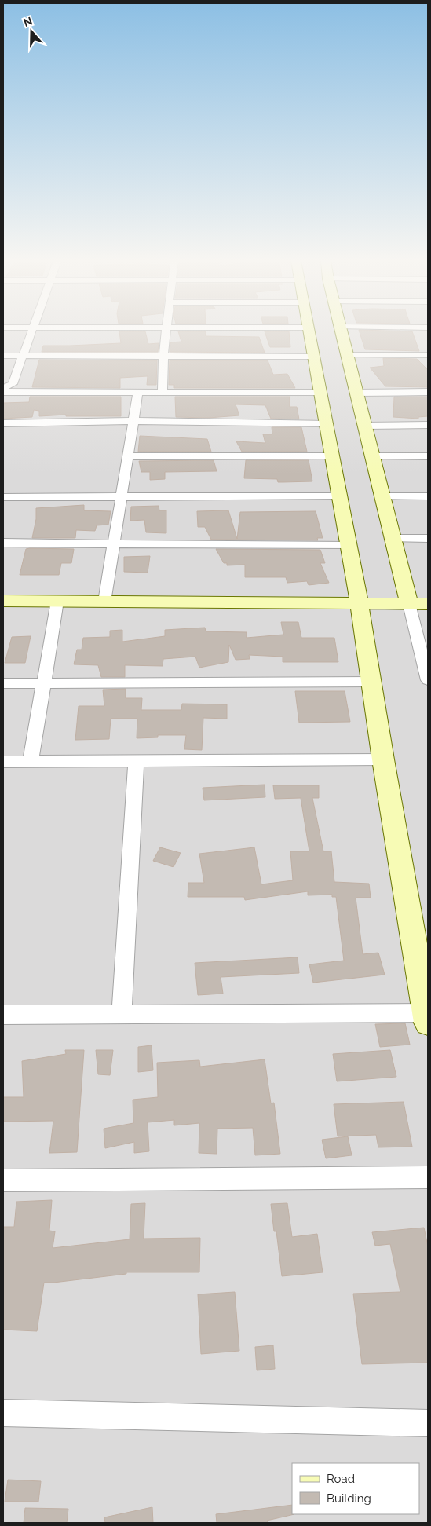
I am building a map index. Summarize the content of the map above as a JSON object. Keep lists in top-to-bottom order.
{
  "legend": ["Road", "Building"],
  "north": "top"
}
